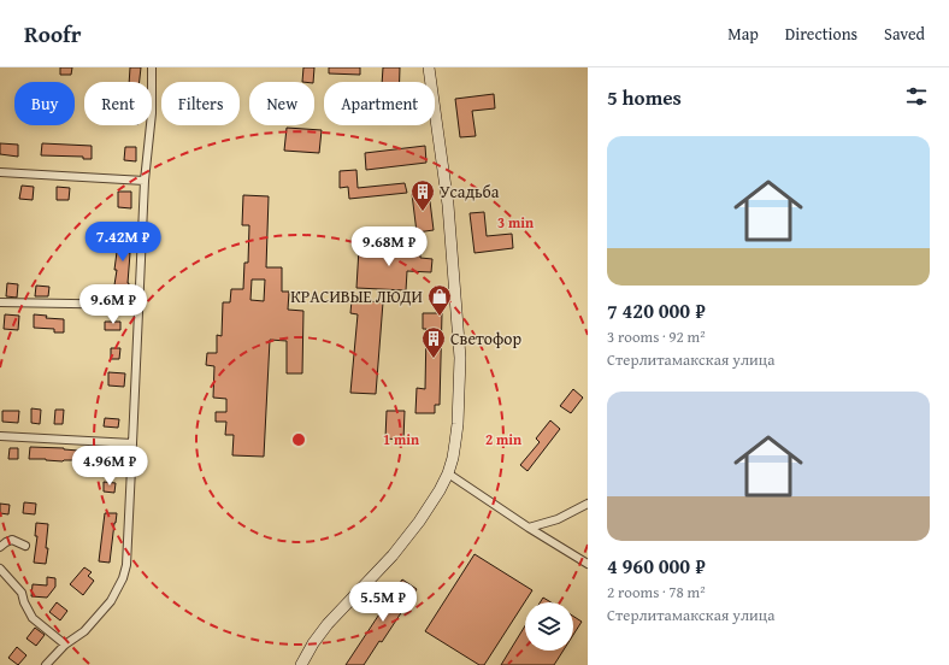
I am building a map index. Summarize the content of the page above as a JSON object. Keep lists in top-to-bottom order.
{
  "places": {
    "building": ["Усадьба", "Светофор"],
    "shop": ["КРАСИВЫЕ ЛЮДИ"]
  },
  "page": {
    "header": "Roofr",
    "nav": ["Map", "Directions", "Saved"],
    "heading": "5 homes",
    "chip": [
      "Buy",
      "Rent",
      "Filters",
      "New",
      "Apartment"
    ],
    "list": [
      {
        "name": "7 420 000 ₽",
        "note": "3 rooms · 92 m² · Стерлитамакская улица"
      },
      {
        "name": "4 960 000 ₽",
        "note": "2 rooms · 78 m² · Стерлитамакская улица"
      }
    ],
    "price": [
      "7.42M ₽",
      "9.68M ₽",
      "9.6M ₽",
      "4.96M ₽",
      "5.5M ₽"
    ]
  },
  "rings": ["3 min", "1 min", "2 min"]
}
